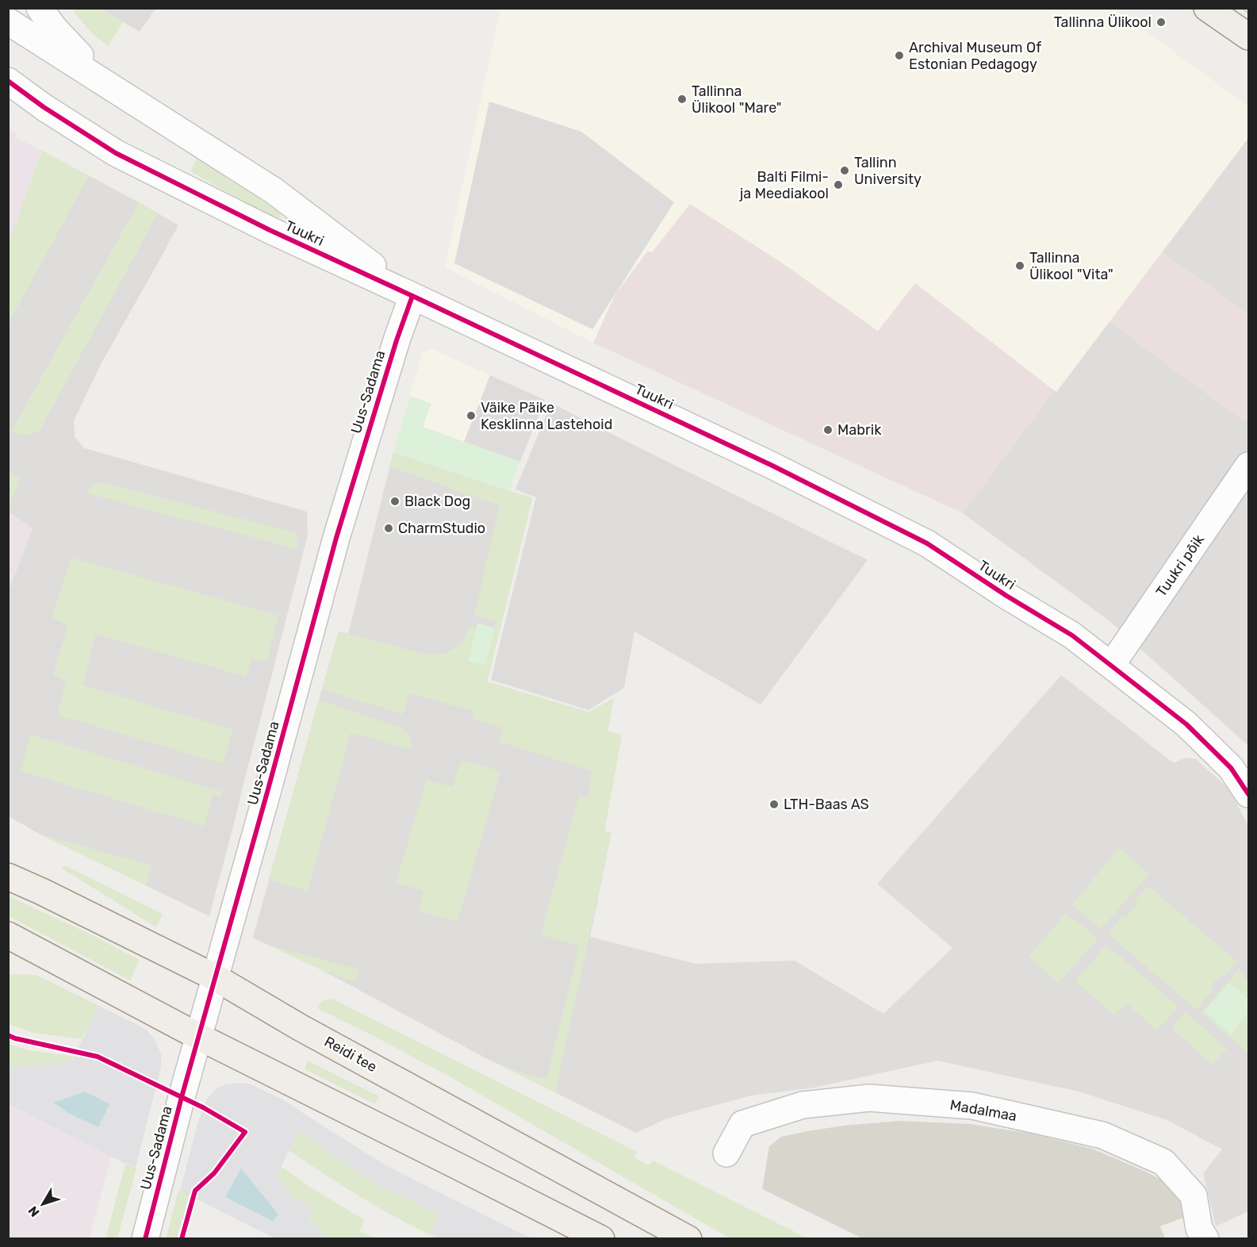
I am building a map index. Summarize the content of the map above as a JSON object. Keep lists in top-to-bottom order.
{
  "streets": {
    "main road": ["Reidi tee"],
    "street": [
      "Tuukri",
      "Uus-Sadama",
      "Tuukri põik",
      "Madalmaa"
    ]
  },
  "crossings": [
    ["Tuukri", "Uus-Sadama"],
    ["Tuukri", "Tuukri põik"],
    ["Uus-Sadama", "Reidi tee"]
  ],
  "places": [
    "Tallinna Ülikool",
    "Archival Museum Of Estonian Pedagogy",
    "Tallinna Ülikool \"Mare\"",
    "Tallinn University",
    "Balti Filmi- ja Meediakool",
    "Tallinna Ülikool \"Vita\"",
    "Väike Päike Kesklinna Lastehoid",
    "Mabrik",
    "Black Dog",
    "CharmStudio",
    "LTH-Baas AS"
  ],
  "north": "bottom left"
}
